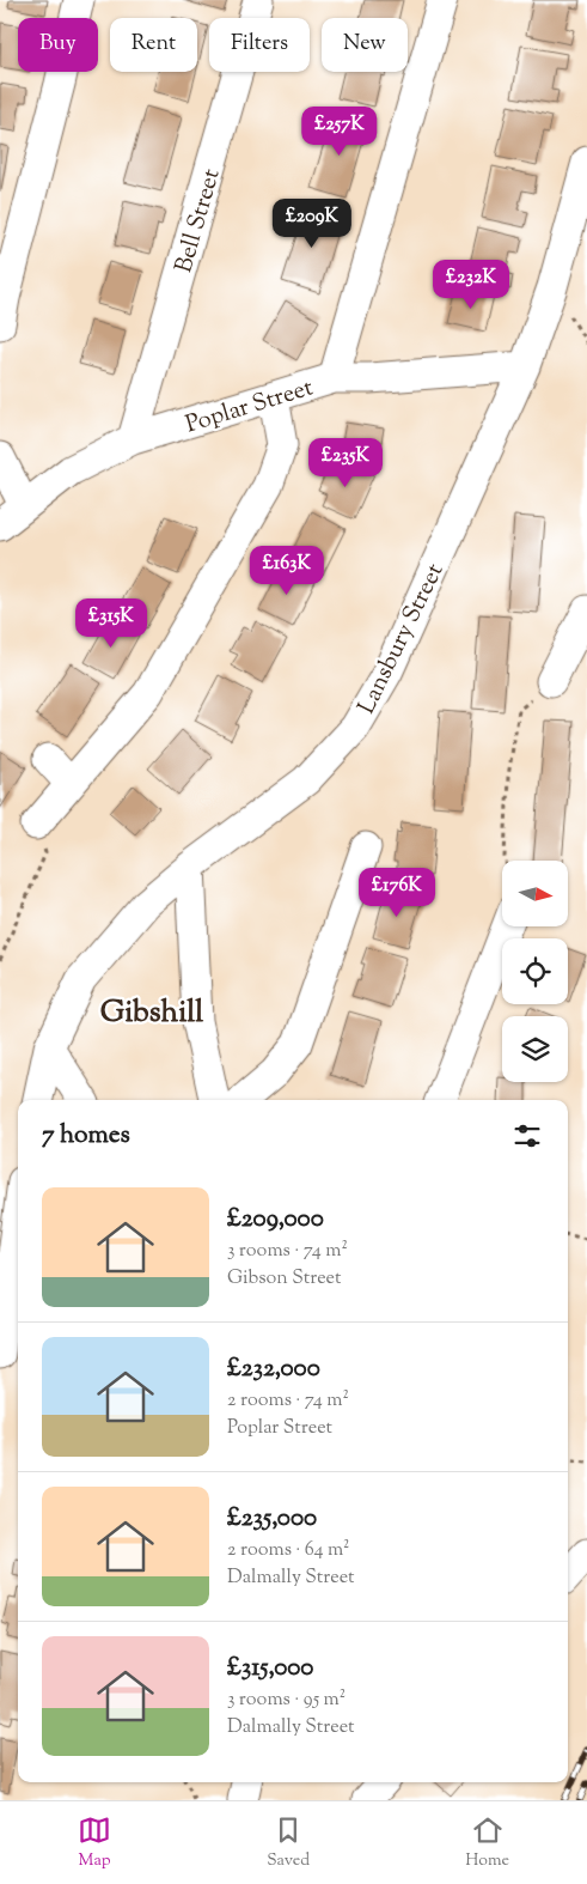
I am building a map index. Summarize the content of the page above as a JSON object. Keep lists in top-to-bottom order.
{
  "streets": {
    "street": ["Bell Street", "Poplar Street", "Lansbury Street"]
  },
  "crossings": [
    ["Bell Street", "Poplar Street"],
    ["Poplar Street", "Lansbury Street"]
  ],
  "districts": ["Gibshill"],
  "north": "right",
  "page": {
    "chip": [
      "Buy",
      "Rent",
      "Filters",
      "New"
    ],
    "price": [
      "£257K",
      "£209K",
      "£232K",
      "£235K",
      "£163K",
      "£315K",
      "£176K"
    ],
    "heading": "7 homes",
    "list": [
      {
        "name": "£209,000",
        "note": "3 rooms · 74 m² · Gibson Street"
      },
      {
        "name": "£232,000",
        "note": "2 rooms · 74 m² · Poplar Street"
      },
      {
        "name": "£235,000",
        "note": "2 rooms · 64 m² · Dalmally Street"
      },
      {
        "name": "£315,000",
        "note": "3 rooms · 95 m² · Dalmally Street"
      }
    ],
    "tabs": ["Map", "Saved", "Home"]
  }
}
